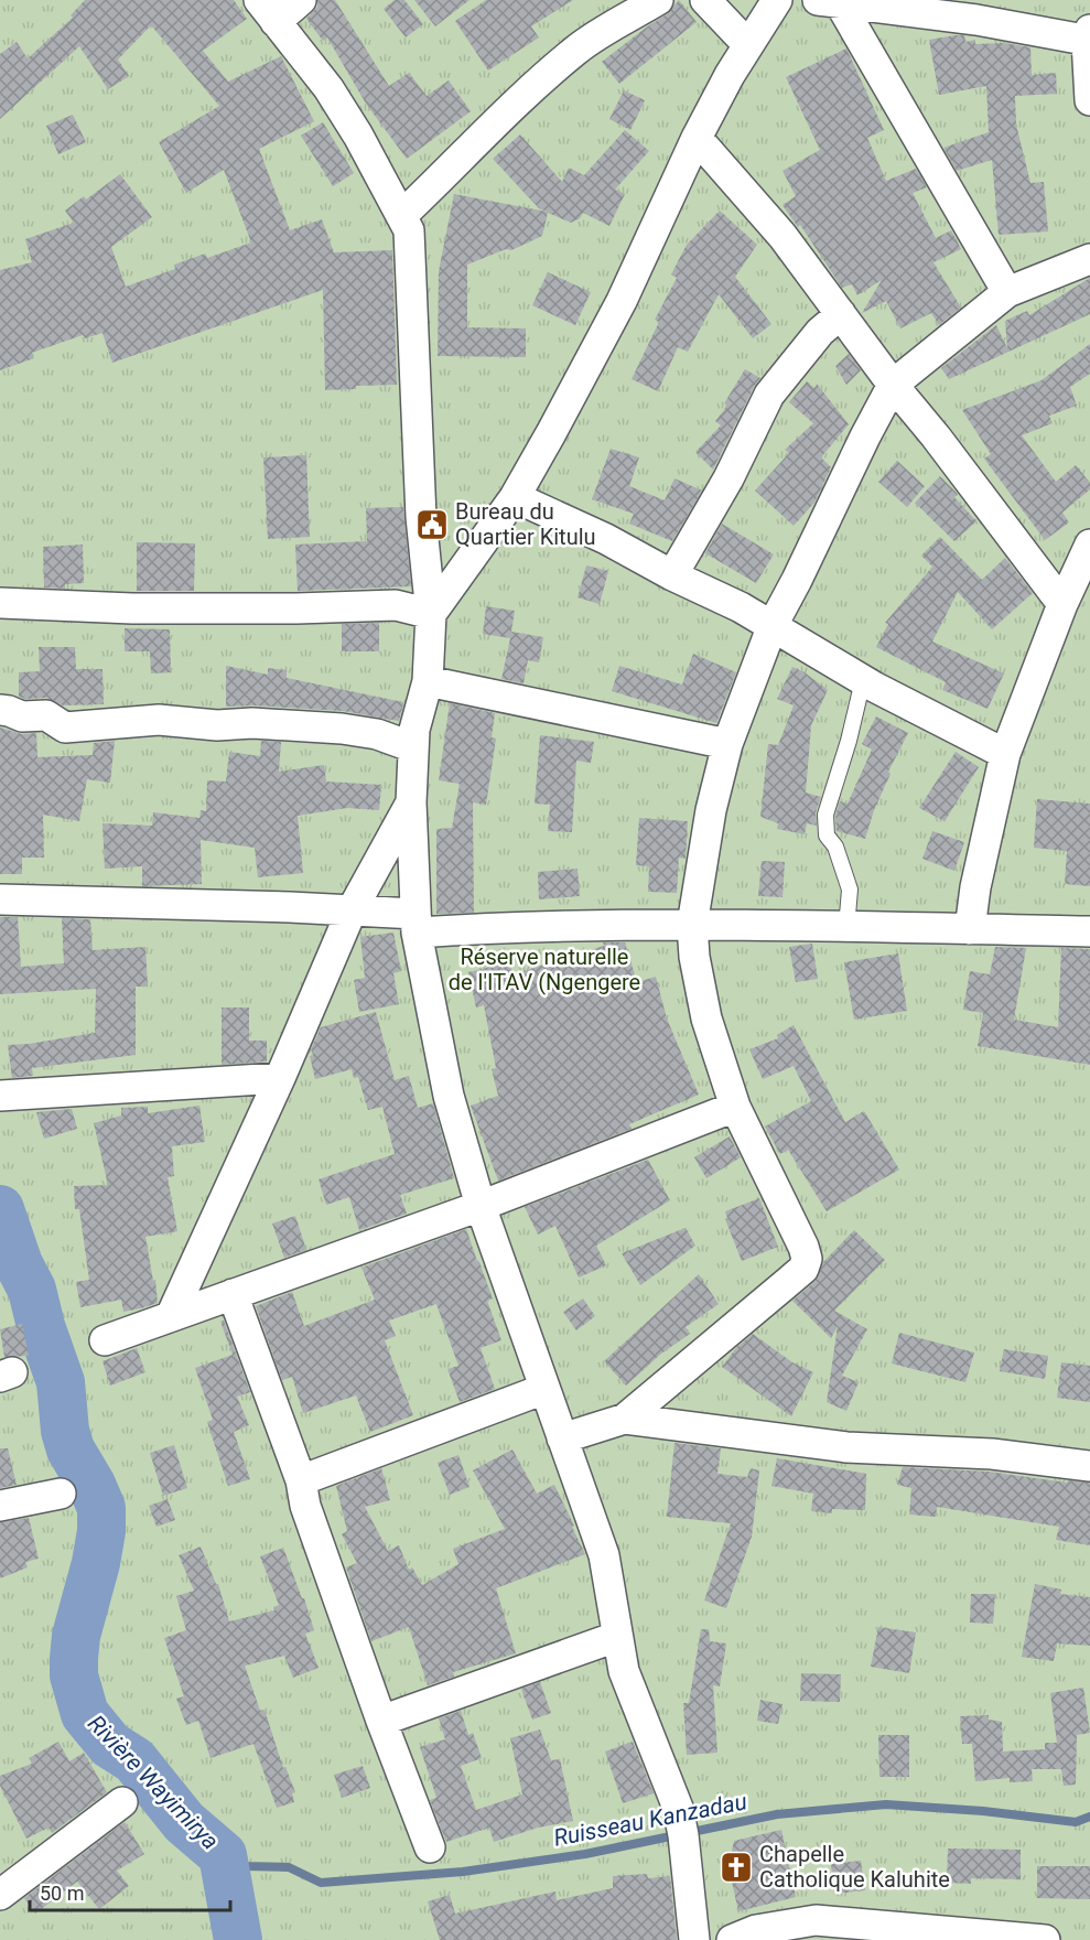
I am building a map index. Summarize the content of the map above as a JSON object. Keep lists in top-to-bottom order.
{
  "water": ["Rivière Wayimirya", "Ruisseau Kanzadau"],
  "parks": ["Réserve naturelle de l'ITAV (Ngengere"],
  "places": {
    "public building": ["Bureau du Quartier Kitulu"],
    "church": ["Chapelle Catholique Kaluhite"]
  },
  "scale_bar": "50 m"
}
